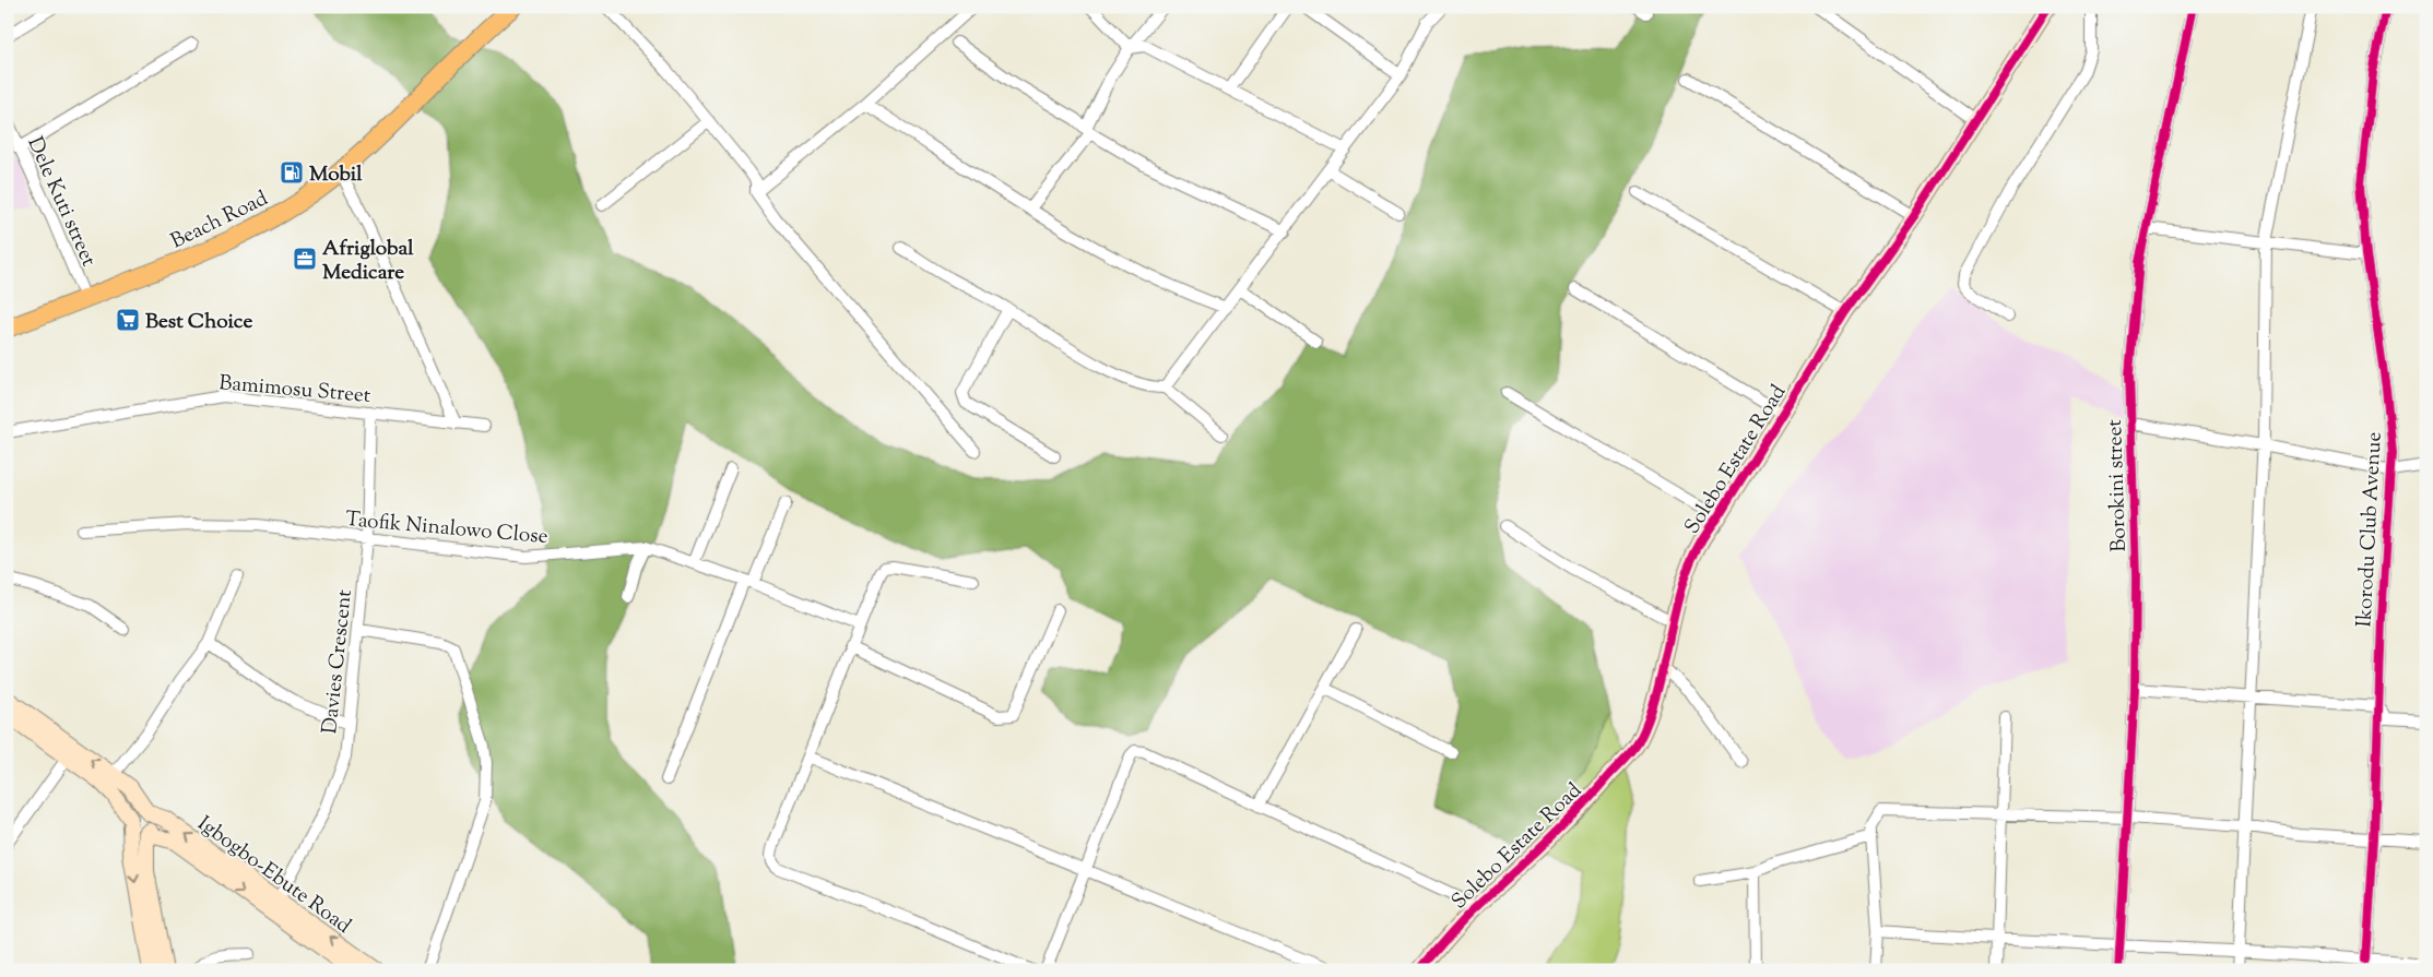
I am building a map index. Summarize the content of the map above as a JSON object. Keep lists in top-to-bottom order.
{
  "streets": {
    "main road": ["Beach Road", "Solebo Estate Road", "Igbogbo-Ebute Road"],
    "street": [
      "Dele Kuti street",
      "Bamimosu Street",
      "Borokini street",
      "Taofik Ninalowo Close",
      "Ikorodu Club Avenue",
      "Davies Crescent"
    ]
  },
  "crossings": [
    ["Dele Kuti street", "Beach Road"],
    ["Bamimosu Street", "Davies Crescent"],
    ["Taofik Ninalowo Close", "Davies Crescent"],
    ["Davies Crescent", "Igbogbo-Ebute Road"]
  ],
  "places": {
    "fuel station": ["Mobil"],
    "office": ["Afriglobal Medicare"],
    "supermarket": ["Best Choice"]
  }
}
